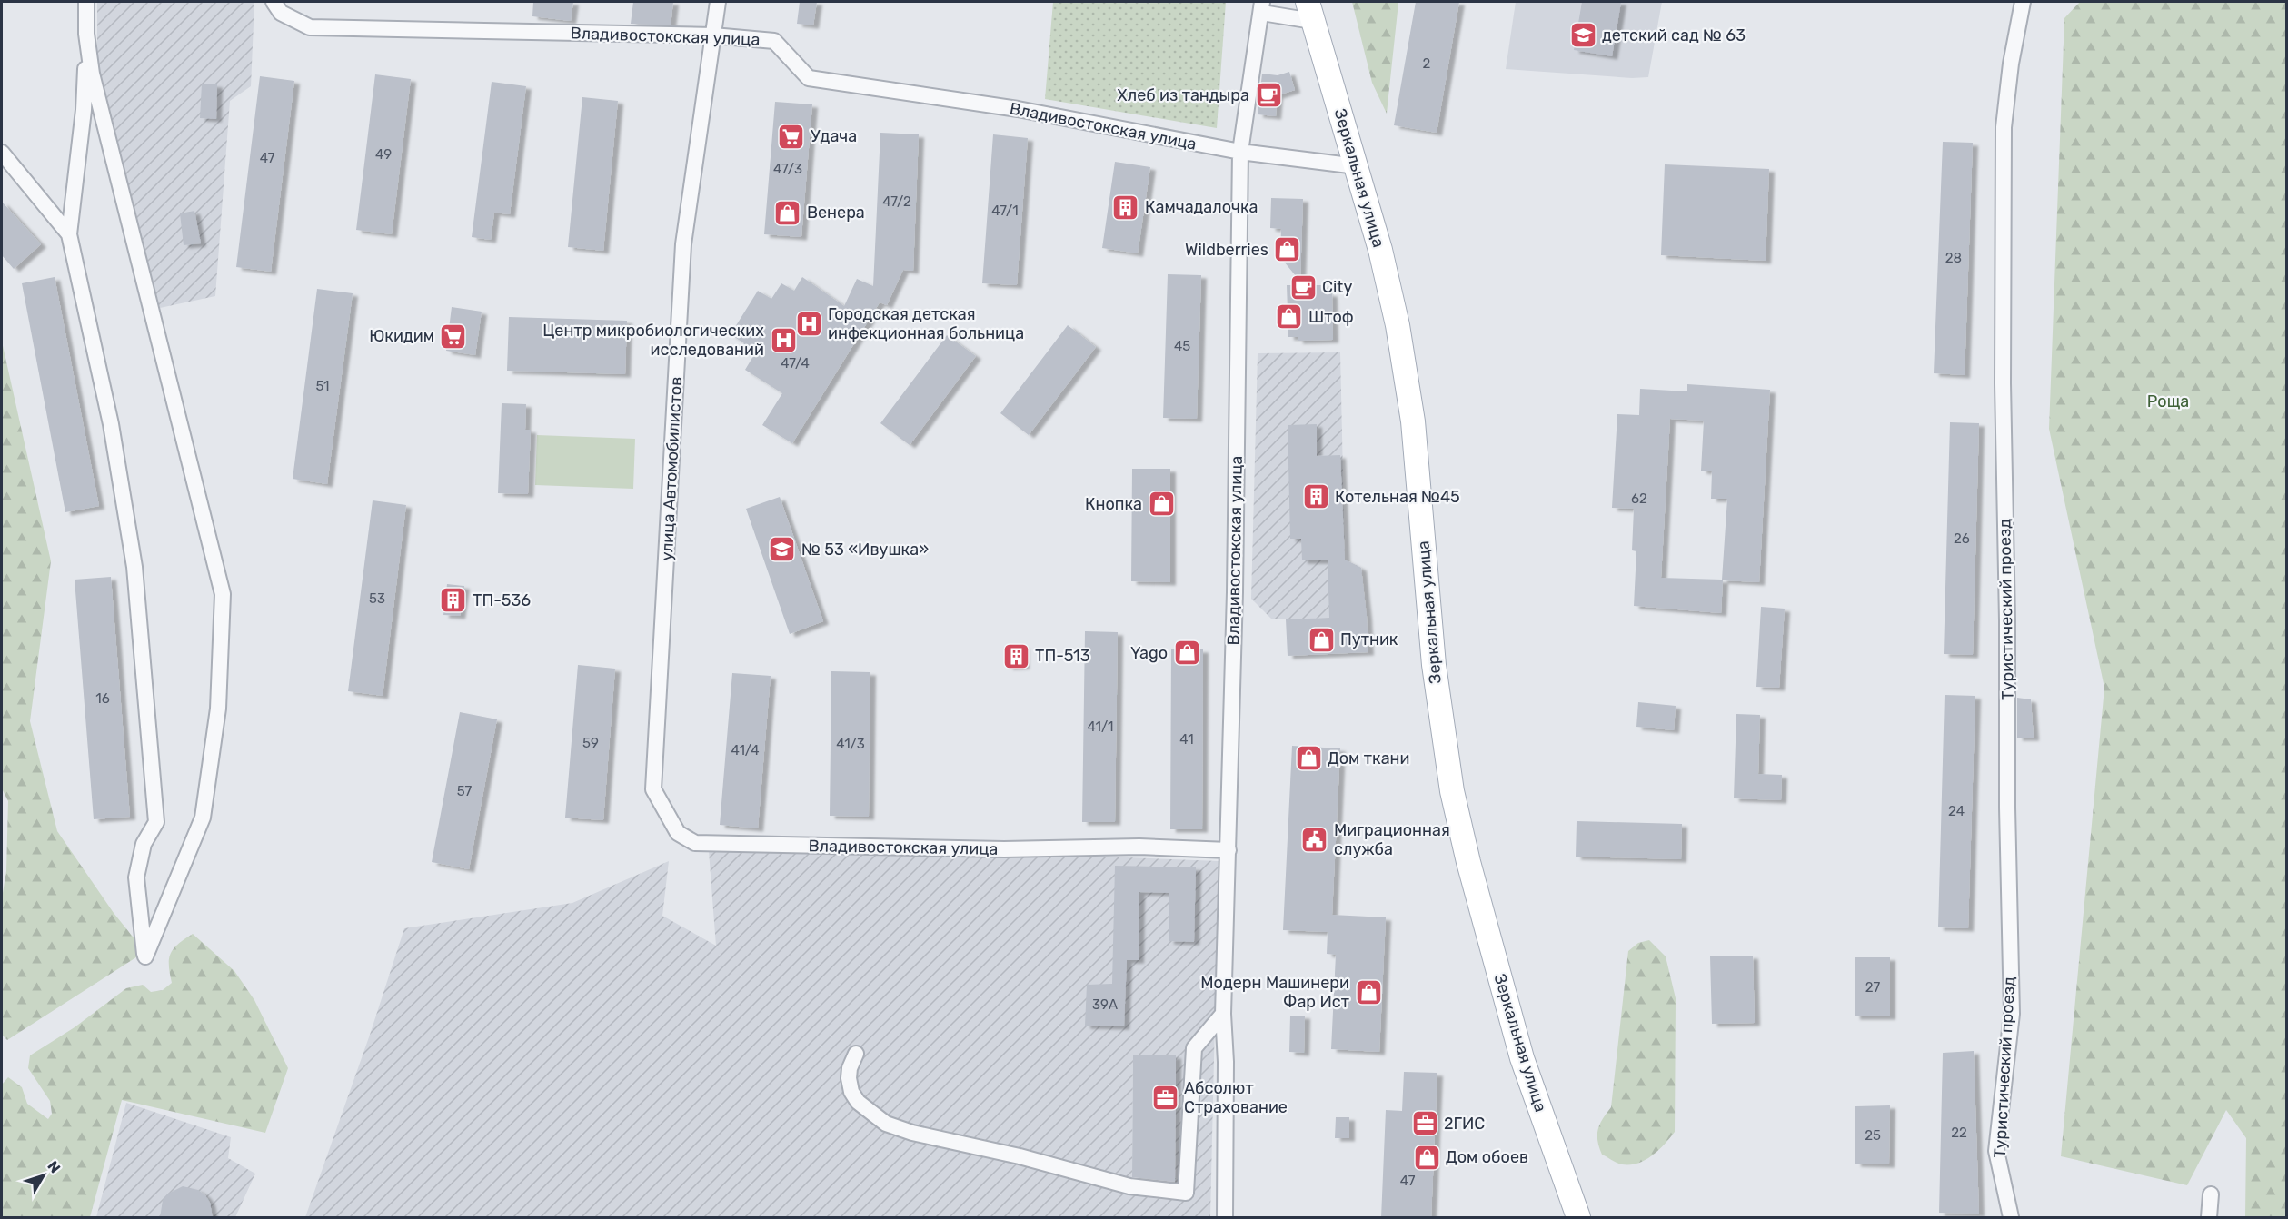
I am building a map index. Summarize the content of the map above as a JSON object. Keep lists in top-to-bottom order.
{
  "streets": {
    "main road": ["Зеркальная улица"],
    "street": ["Владивостокская улица", "улица Автомобилистов", "Туристический проезд"]
  },
  "crossings": [
    ["Владивостокская улица", "Зеркальная улица"],
    ["Владивостокская улица", "улица Автомобилистов"]
  ],
  "parks": ["Роща"],
  "places": {
    "school or university": ["детский сад № 63", "№ 53 «Ивушка»"],
    "cafe": ["Хлеб из тандыра", "City"],
    "supermarket": ["Удача", "Юкидим"],
    "building": [
      "Камчадалочка",
      "Котельная №45",
      "ТП-536",
      "ТП-513"
    ],
    "shop": [
      "Венера",
      "Wildberries",
      "Штоф",
      "Кнопка",
      "Путник",
      "Yago",
      "Дом ткани",
      "Модерн Машинери Фар Ист",
      "Дом обоев"
    ],
    "hospital": ["Городская детская инфекционная больница", "Центр микробиологических исследований"],
    "public building": ["Миграционная служба"],
    "office": ["Абсолют Страхование", "2ГИС"]
  },
  "house_numbers": [
    "2",
    "49",
    "47",
    "47/3",
    "47/2",
    "47/1",
    "28",
    "45",
    "47/4",
    "51",
    "62",
    "26",
    "53",
    "16",
    "41/1",
    "41",
    "59",
    "41/3",
    "41/4",
    "57",
    "24",
    "27",
    "39А",
    "22",
    "25",
    "47"
  ],
  "north": "top right"
}
